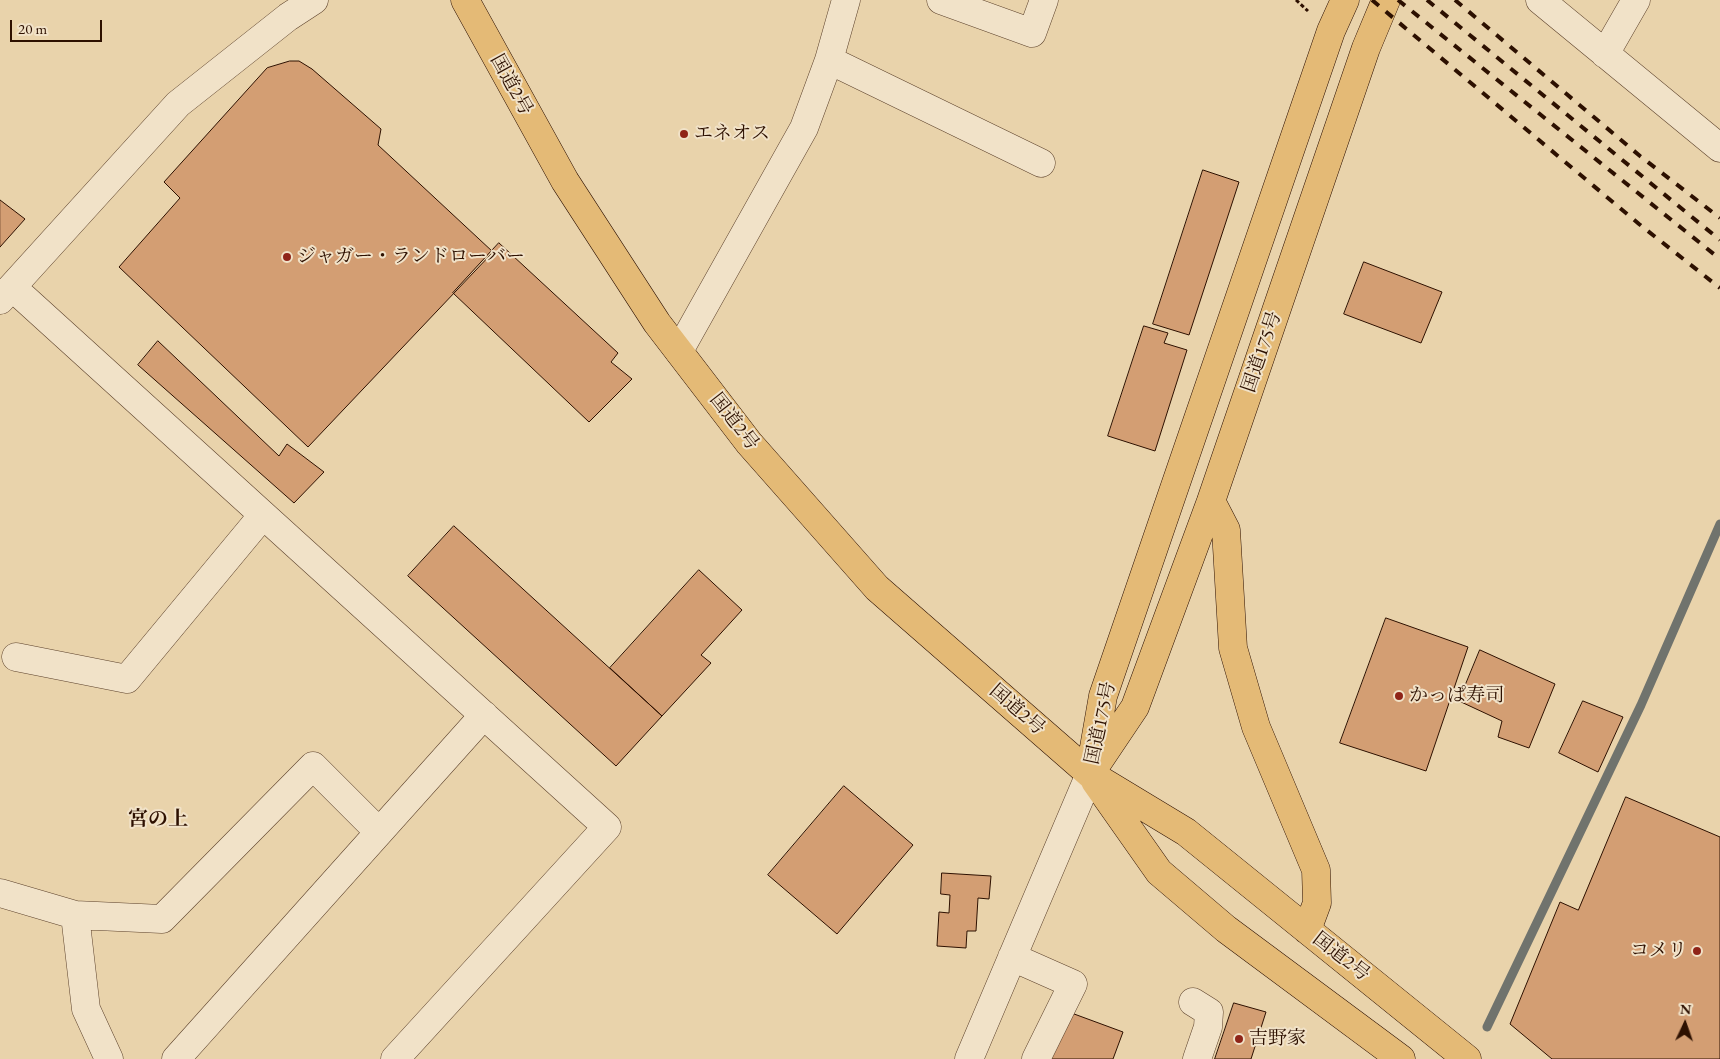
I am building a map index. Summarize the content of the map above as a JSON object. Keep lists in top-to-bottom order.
{
  "streets": {
    "highway": ["国道2号", "国道175号"]
  },
  "crossings": [
    ["国道2号", "国道175号"]
  ],
  "districts": ["宮の上"],
  "places": [
    "エネオス",
    "ジャガー・ランドローバー",
    "かっぱ寿司",
    "コメリ",
    "吉野家"
  ],
  "scale_bar": "20 m",
  "north": "top"
}
